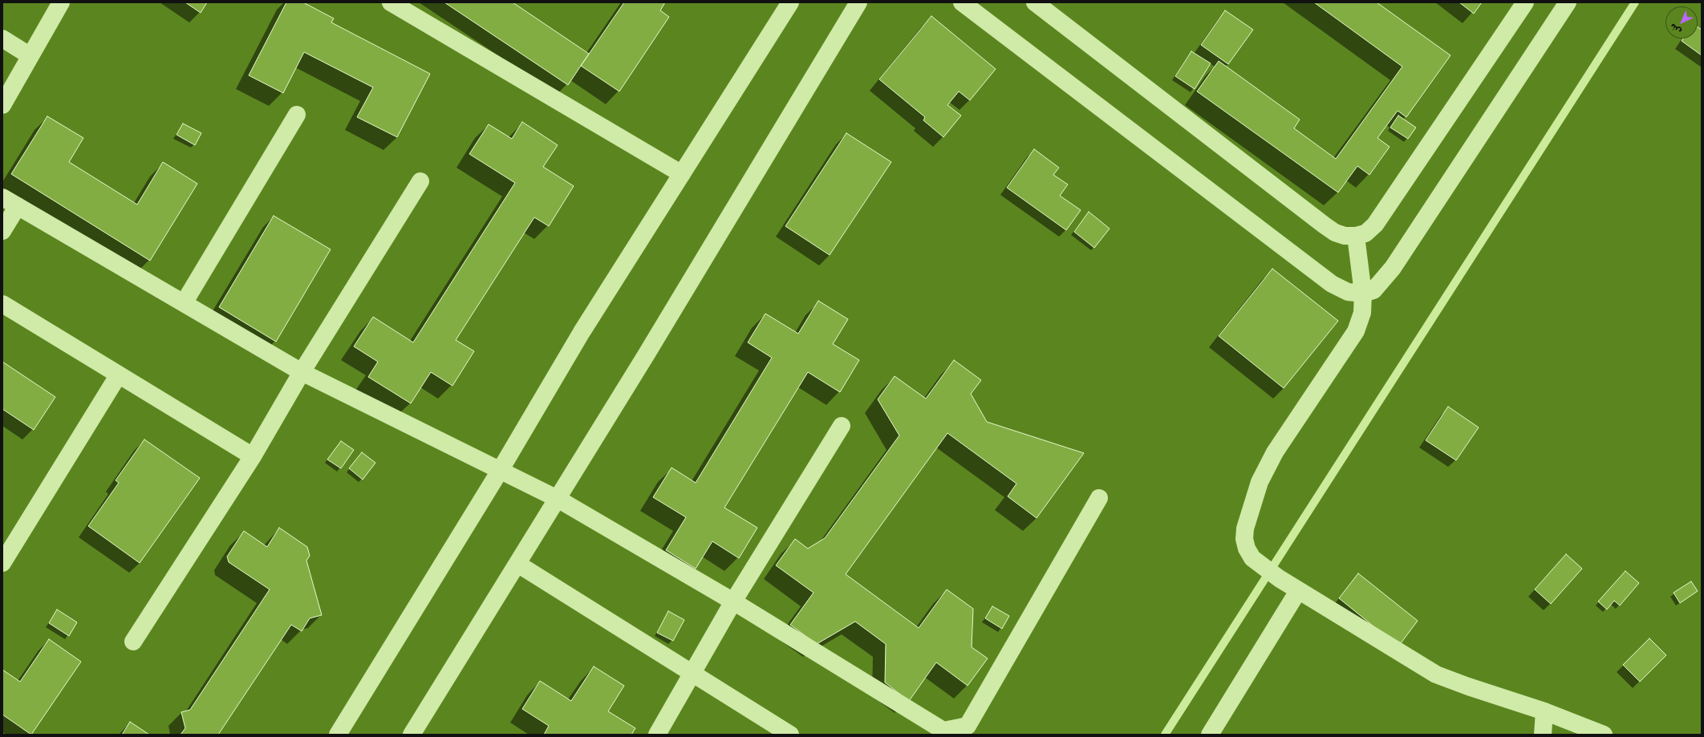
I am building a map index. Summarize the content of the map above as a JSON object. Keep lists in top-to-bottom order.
{
  "north": "bottom left"
}
